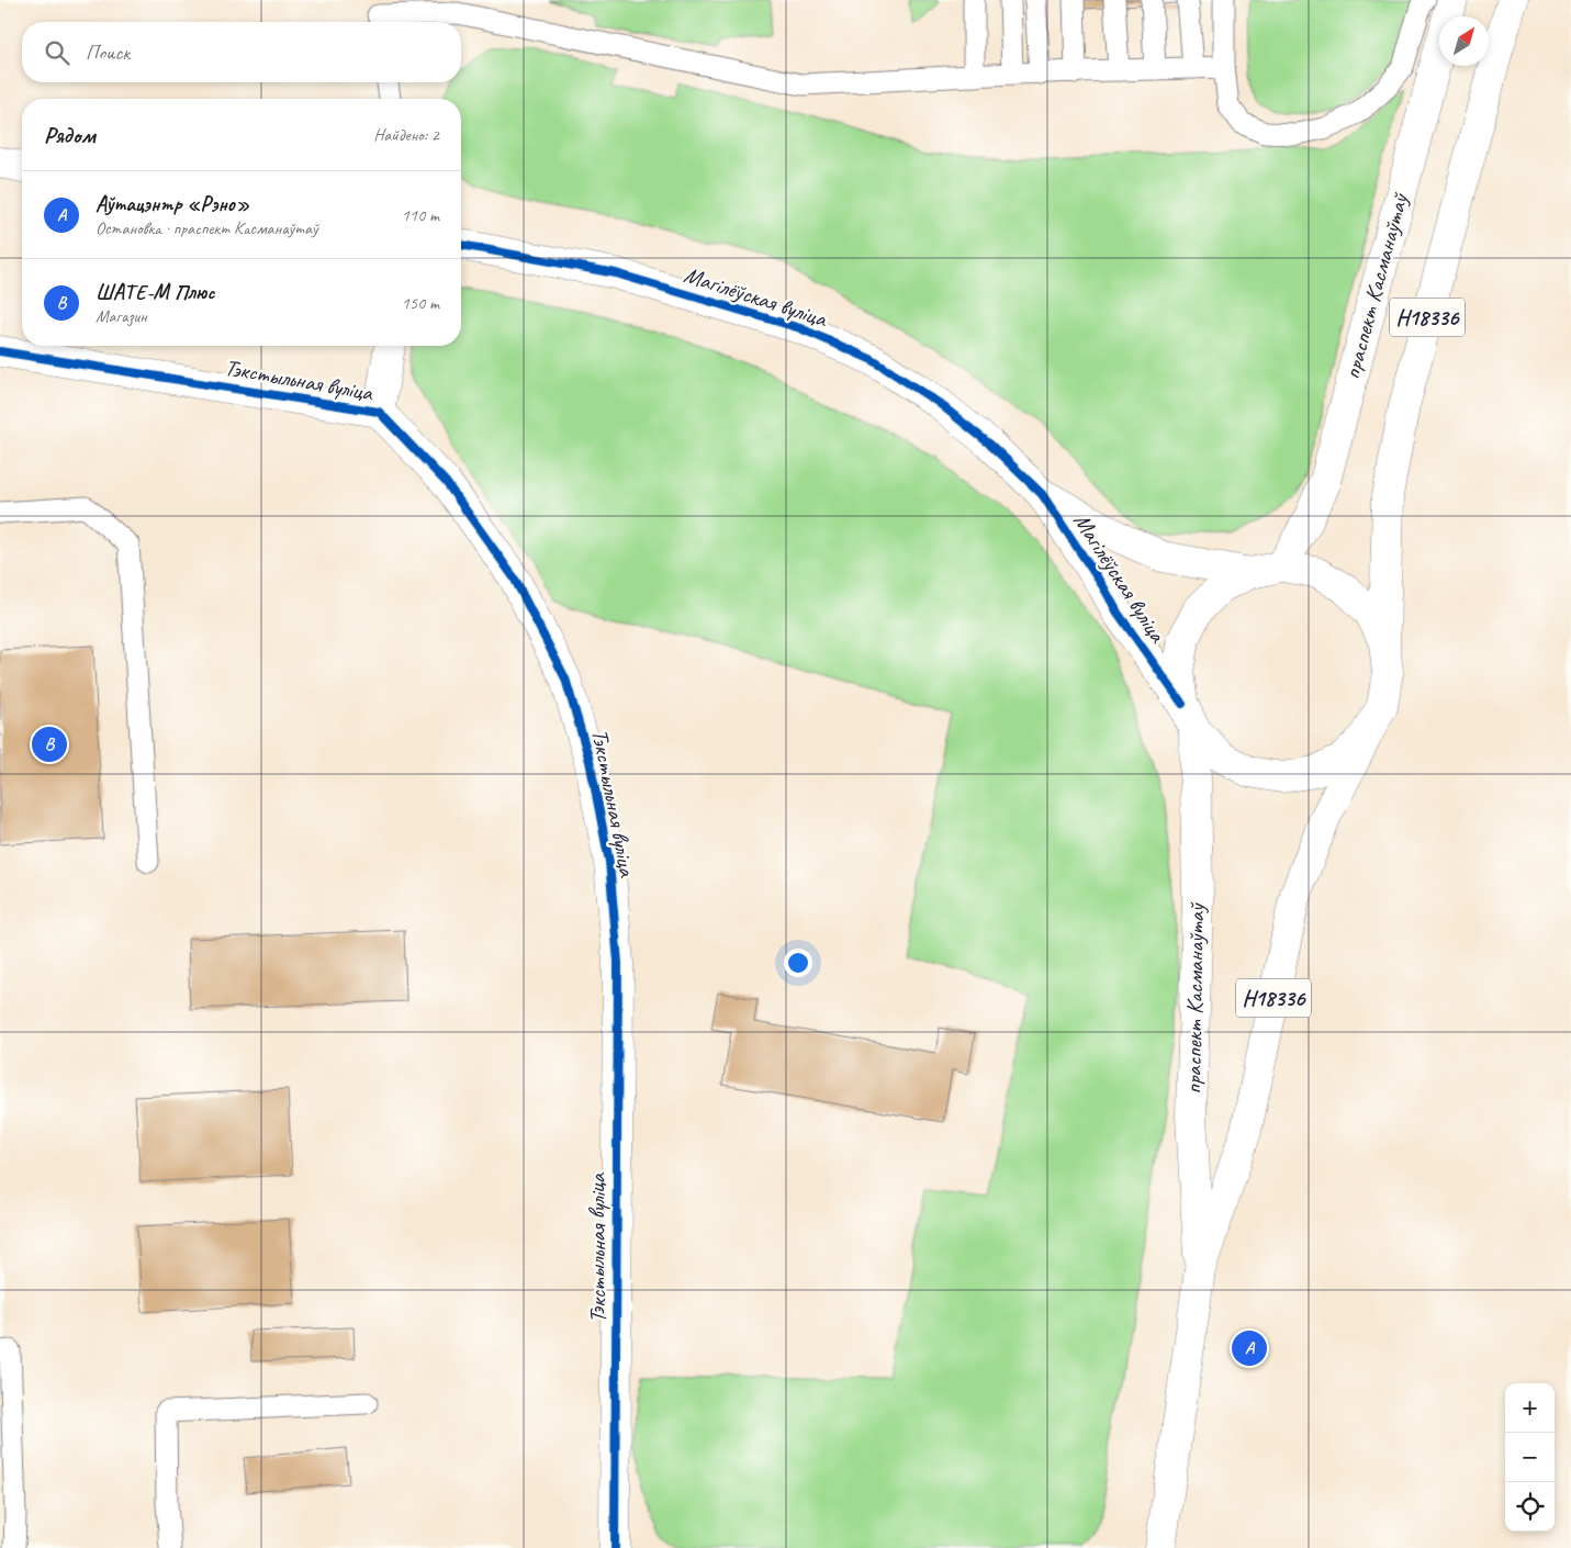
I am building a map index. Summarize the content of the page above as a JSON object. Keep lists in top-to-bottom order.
{
  "streets": {
    "main road": [
      "праспект Касманаўтаў",
      "Магілёўская вуліца",
      "Н18336",
      "Тэкстыльная вуліца"
    ]
  },
  "crossings": [
    ["праспект Касманаўтаў", "Магілёўская вуліца"]
  ],
  "north": "top right",
  "page": {
    "search": "Поиск",
    "heading": ["Рядом", "Найдено: 2"],
    "list": [
      {
        "mark": "A",
        "name": "Аўтацэнтр «Рэно»",
        "note": "Остановка · праспект Касманаўтаў",
        "value": "110 m"
      },
      {
        "mark": "B",
        "name": "ШАТЕ-М Плюс",
        "note": "Магазин",
        "value": "150 m"
      }
    ],
    "pins": ["B", "A"],
    "map_buttons": ["+", "−"]
  }
}
